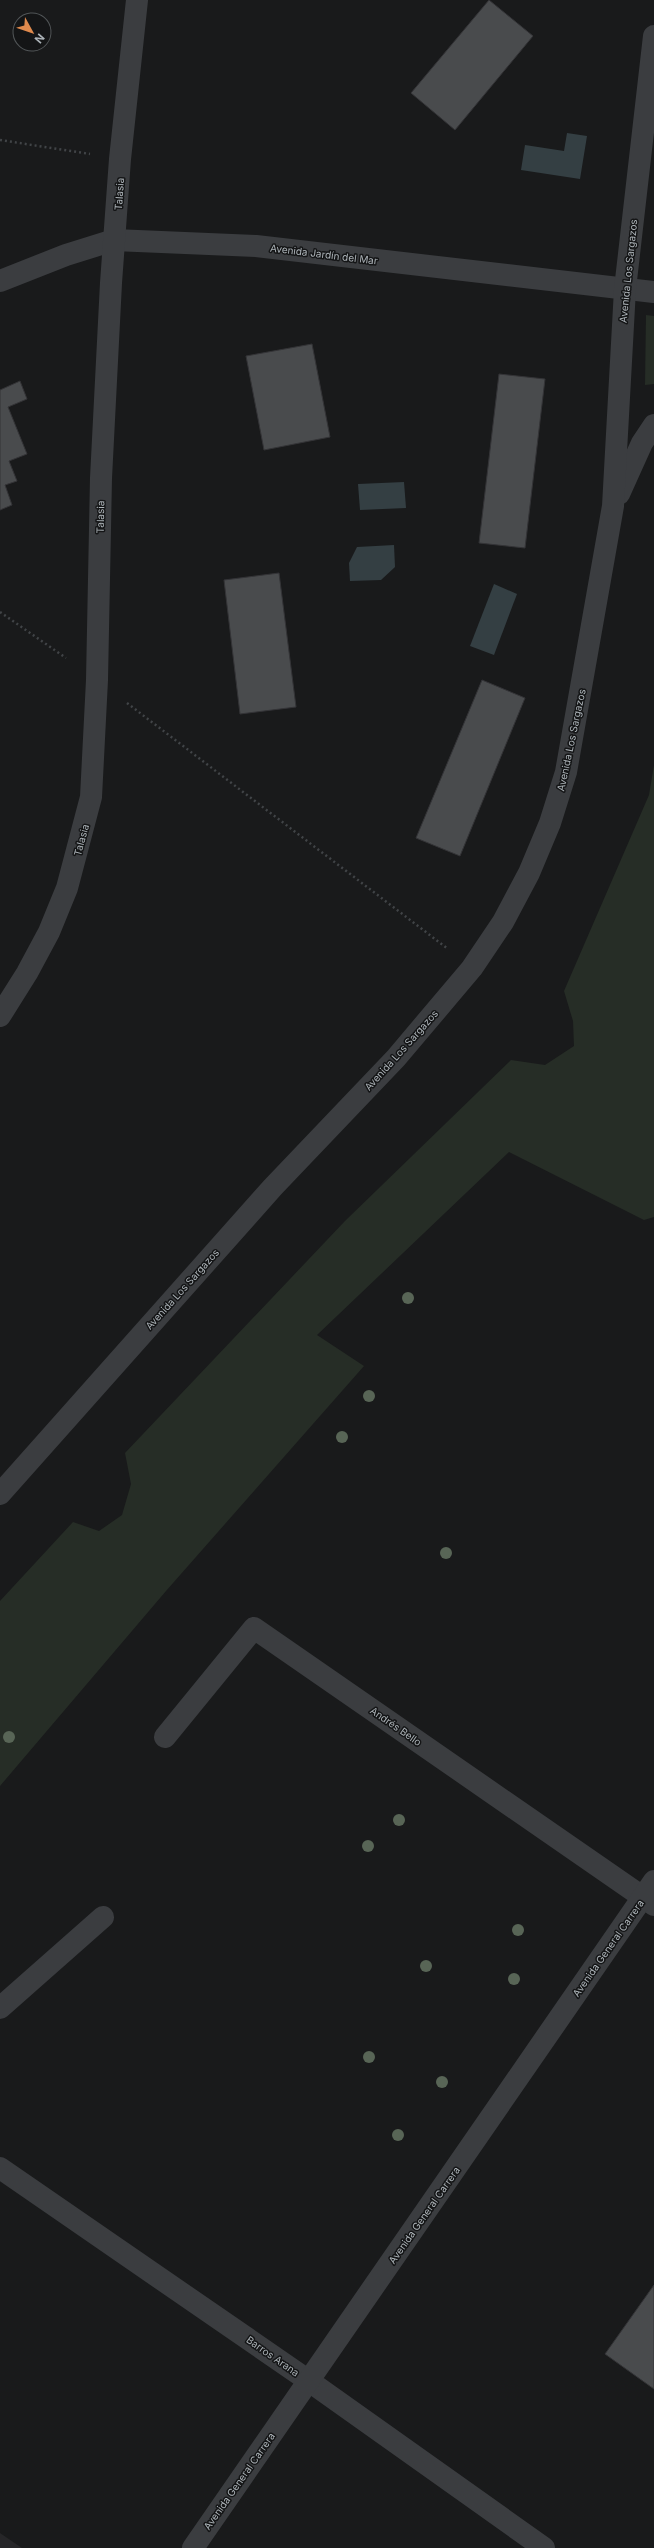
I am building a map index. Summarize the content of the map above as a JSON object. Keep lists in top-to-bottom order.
{
  "streets": {
    "street": [
      "Talasia",
      "Avenida Jardín del Mar",
      "Avenida Los Sargazos",
      "Andrés Bello",
      "Avenida General Carrera",
      "Barros Arana"
    ]
  },
  "crossings": [
    ["Talasia", "Avenida Jardín del Mar"],
    ["Avenida Jardín del Mar", "Avenida Los Sargazos"],
    ["Andrés Bello", "Avenida General Carrera"],
    ["Avenida General Carrera", "Barros Arana"]
  ],
  "north": "bottom right"
}
